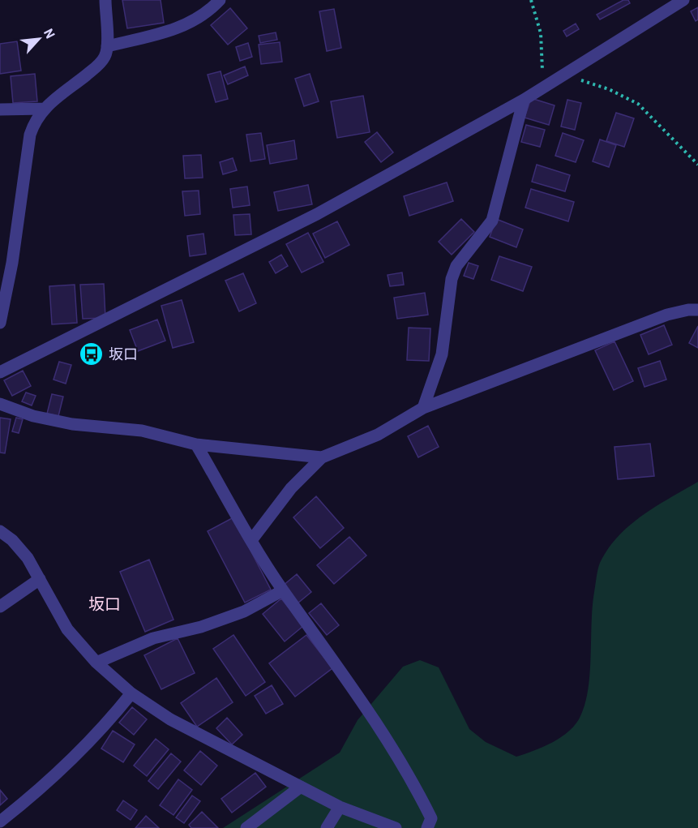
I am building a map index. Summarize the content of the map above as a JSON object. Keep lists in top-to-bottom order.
{
  "districts": ["坂口"],
  "places": {
    "bus stop": ["坂口"]
  },
  "north": "top right"
}
